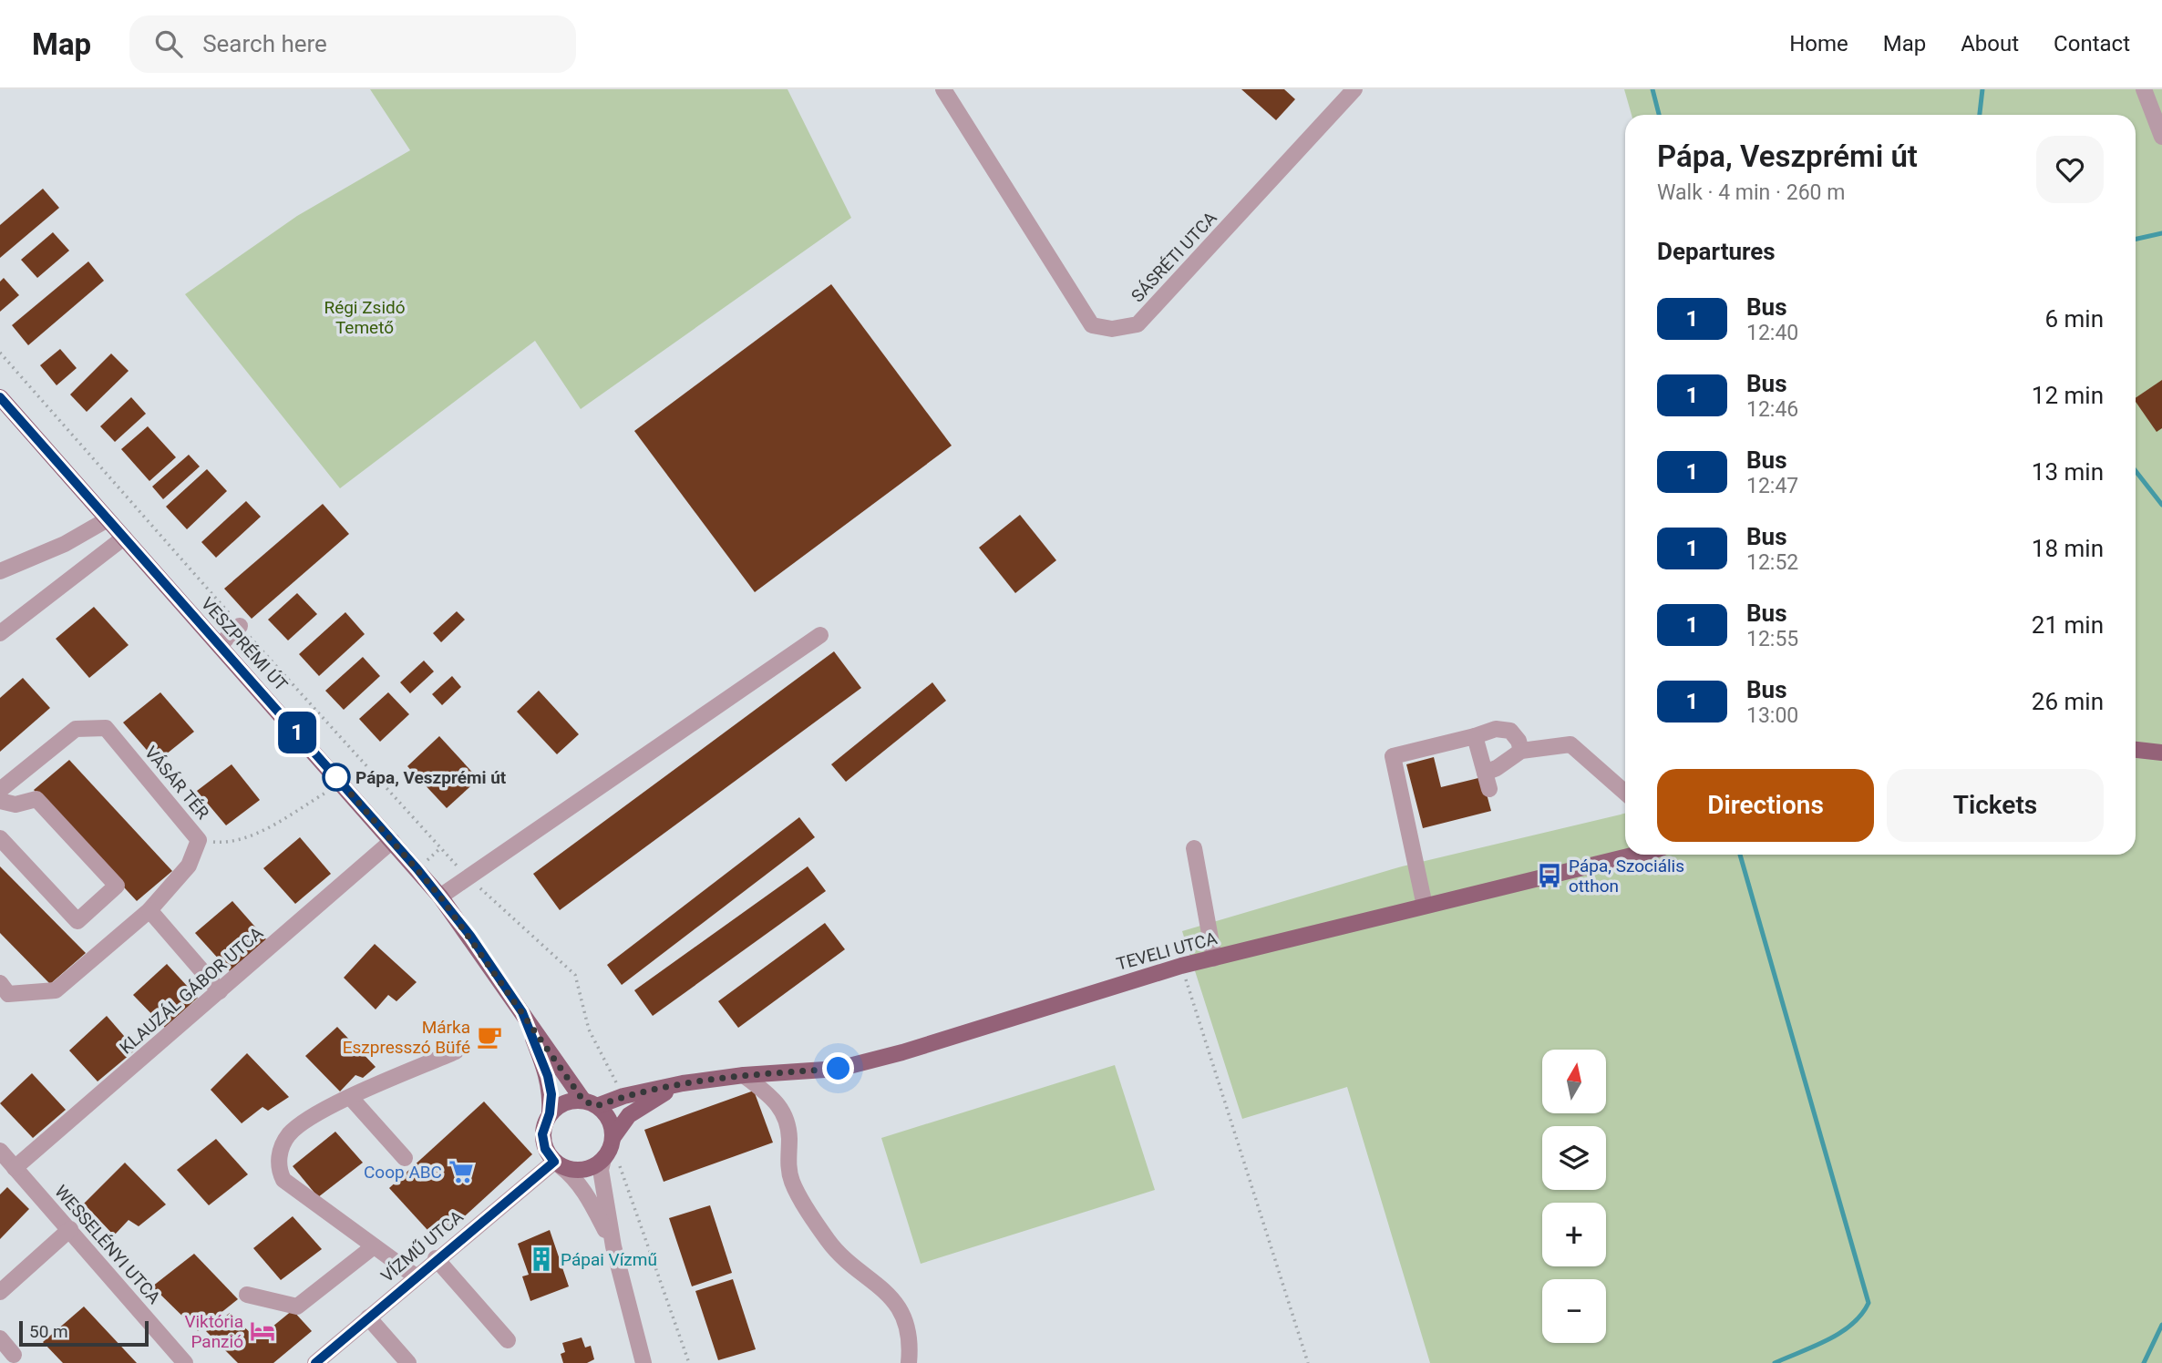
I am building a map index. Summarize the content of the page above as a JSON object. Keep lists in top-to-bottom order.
{
  "streets": {
    "main road": ["VESZPRÉMI ÚT", "TEVELI UTCA"],
    "street": [
      "SÁSRÉTI UTCA",
      "VÁSÁR TÉR",
      "KLAUZÁL GÁBOR UTCA",
      "WESSELÉNYI UTCA",
      "VÍZMŰ UTCA"
    ]
  },
  "crossings": [
    ["VESZPRÉMI ÚT", "TEVELI UTCA"],
    ["VESZPRÉMI ÚT", "KLAUZÁL GÁBOR UTCA"],
    ["VESZPRÉMI ÚT", "VÍZMŰ UTCA"],
    ["TEVELI UTCA", "VÍZMŰ UTCA"],
    ["KLAUZÁL GÁBOR UTCA", "WESSELÉNYI UTCA"]
  ],
  "parks": ["Régi Zsidó Temető"],
  "places": {
    "other": ["Pápa, Veszprémi út"],
    "bus stop": ["Pápa, Szociális otthon"],
    "cafe": ["Márka Eszpresszó Büfé"],
    "supermarket": ["Coop ABC"],
    "building": ["Pápai Vízmű"],
    "hotel": ["Viktória Panzió"]
  },
  "lines": ["bus line 1"],
  "scale_bar": "50 m",
  "north": "top",
  "page": {
    "header": "Map",
    "search": "Search here",
    "nav": [
      "Home",
      "Map",
      "About",
      "Contact"
    ],
    "on_map": "1",
    "heading": [
      ["Pápa, Veszprémi út", "Walk · 4 min · 260 m"],
      "Departures"
    ],
    "list": [
      {
        "mark": "1",
        "name": "Bus",
        "note": "12:40",
        "value": "6 min"
      },
      {
        "mark": "1",
        "name": "Bus",
        "note": "12:46",
        "value": "12 min"
      },
      {
        "mark": "1",
        "name": "Bus",
        "note": "12:47",
        "value": "13 min"
      },
      {
        "mark": "1",
        "name": "Bus",
        "note": "12:52",
        "value": "18 min"
      },
      {
        "mark": "1",
        "name": "Bus",
        "note": "12:55",
        "value": "21 min"
      },
      {
        "mark": "1",
        "name": "Bus",
        "note": "13:00",
        "value": "26 min"
      }
    ],
    "buttons": ["Directions", "Tickets"],
    "map_buttons": ["+", "−"],
    "scale": "50 m"
  }
}
